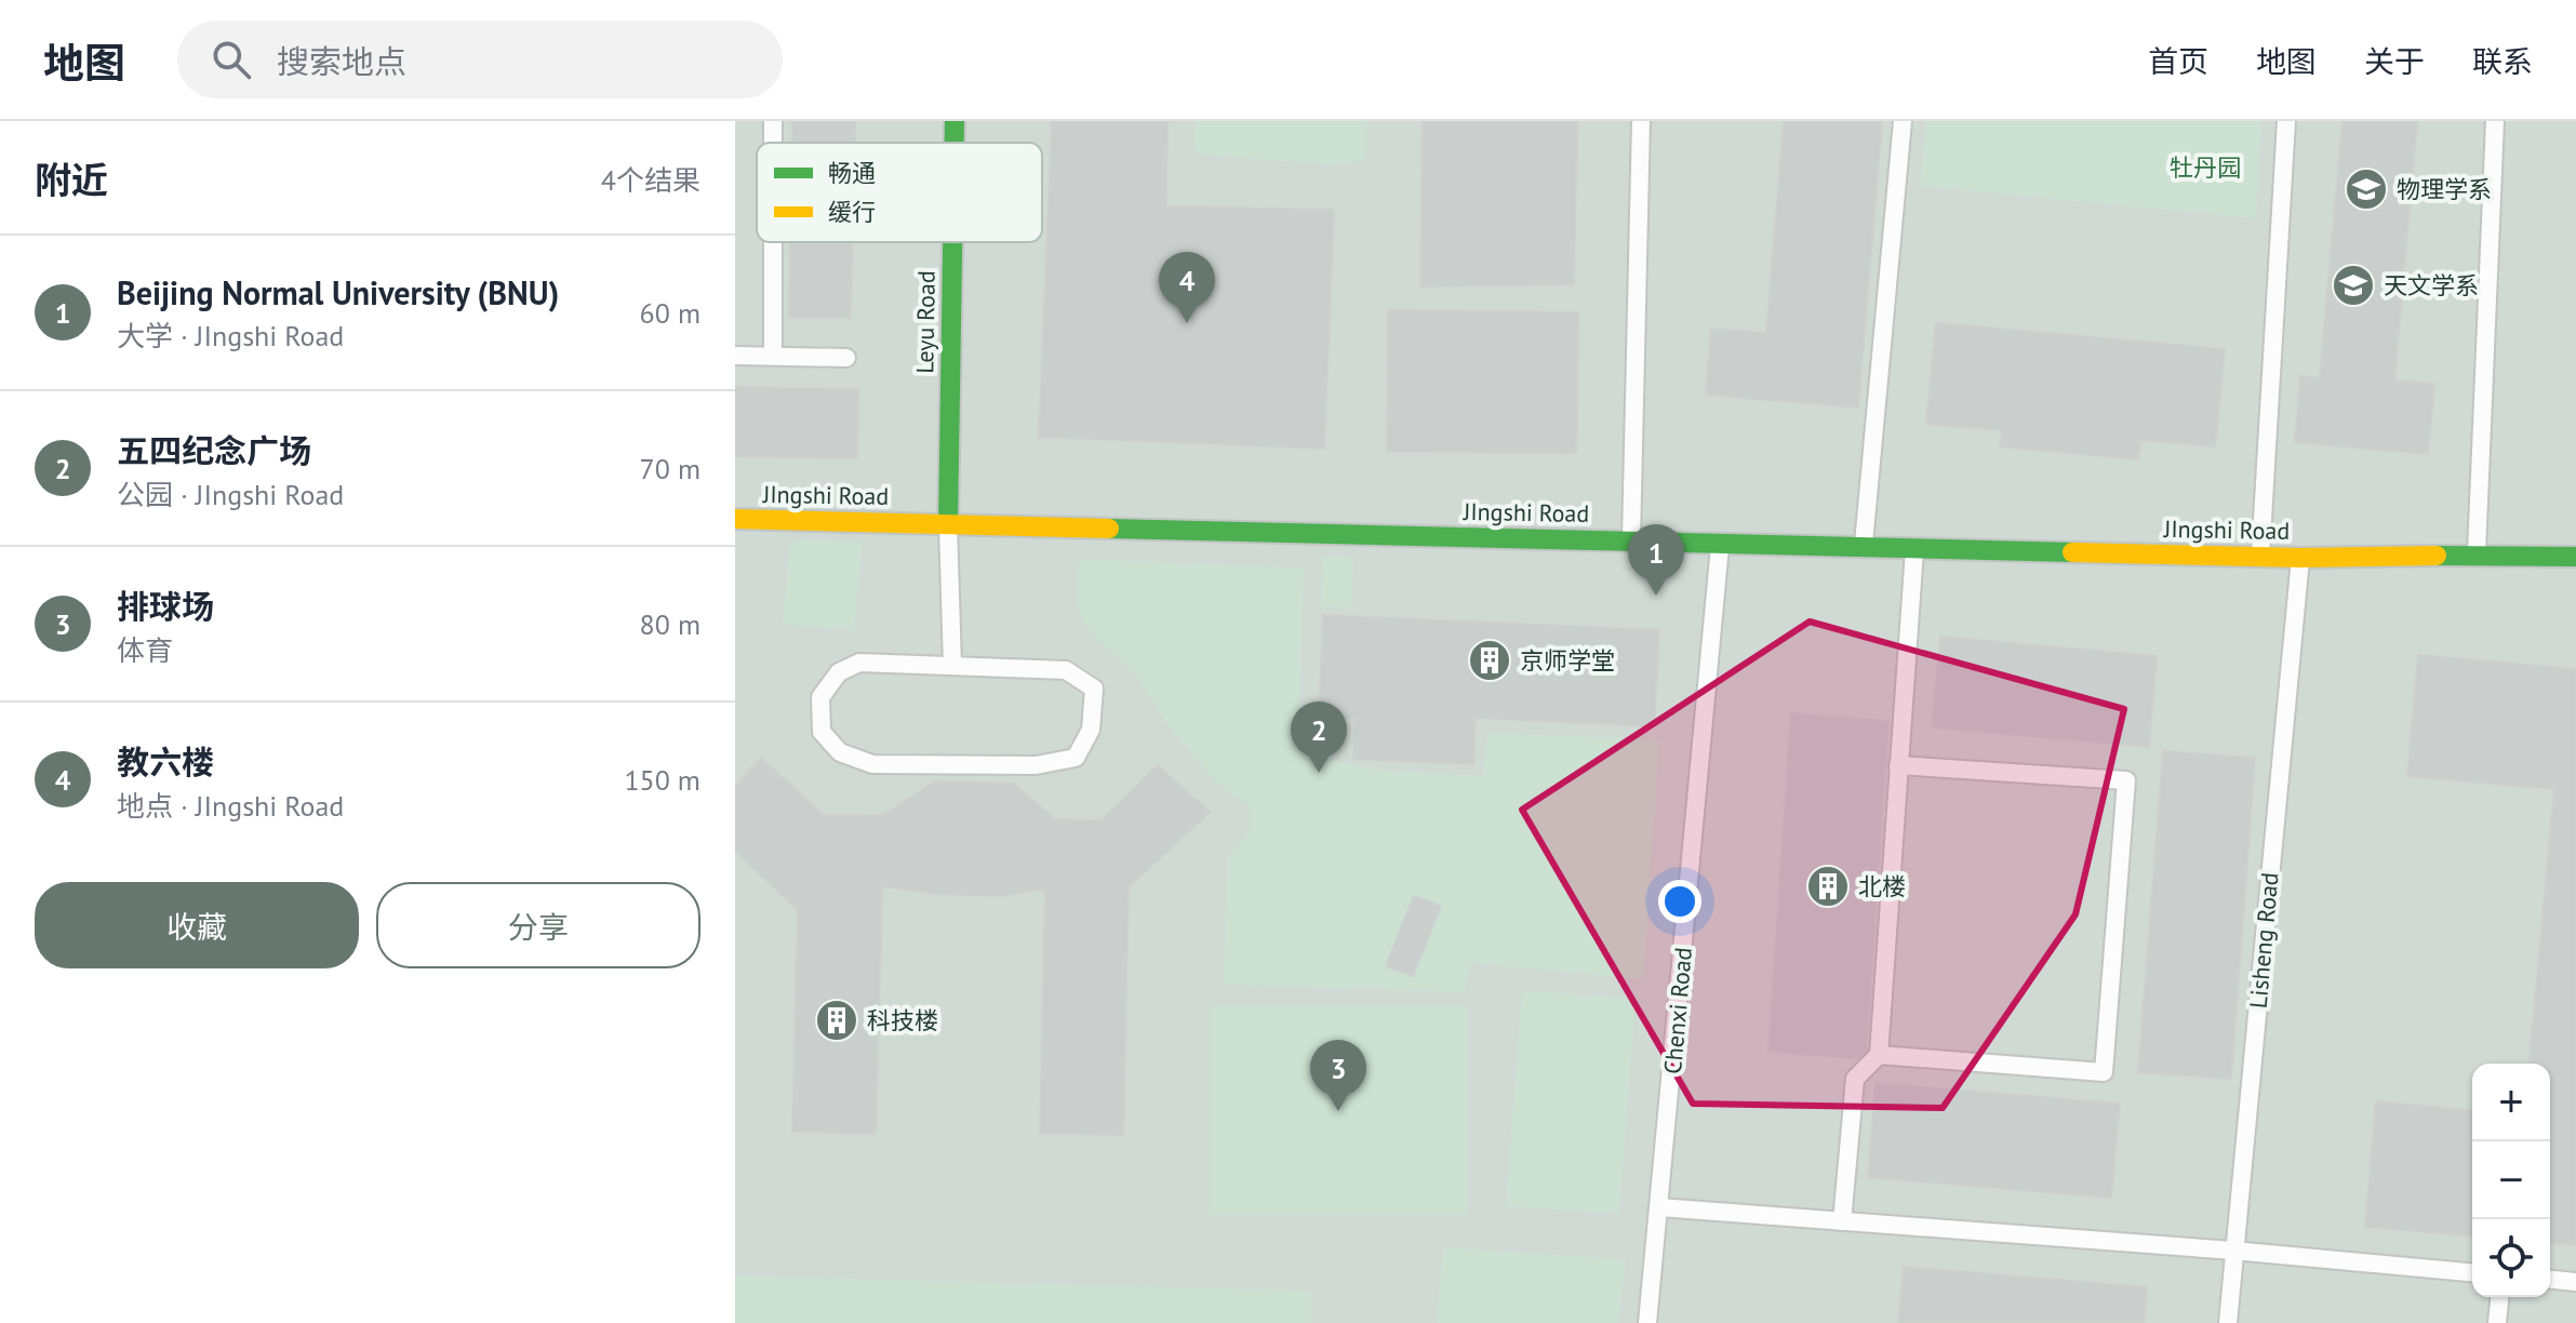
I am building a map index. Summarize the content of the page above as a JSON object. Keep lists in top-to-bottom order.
{
  "streets": {
    "street": ["Leyu Road", "JIngshi Road"],
    "lane": ["Lisheng Road", "Chenxi Road"]
  },
  "crossings": [
    ["Leyu Road", "JIngshi Road"],
    ["JIngshi Road", "Lisheng Road"],
    ["JIngshi Road", "Chenxi Road"]
  ],
  "parks": ["牡丹园"],
  "places": {
    "school or university": ["物理学系", "天文学系"],
    "building": ["京师学堂", "北楼", "科技楼"]
  },
  "legend": ["畅通", "缓行"],
  "page": {
    "header": "地图",
    "search": "搜索地点",
    "nav": [
      "首页",
      "地图",
      "关于",
      "联系"
    ],
    "heading": ["附近", "4个结果"],
    "list": [
      {
        "mark": "1",
        "name": "Beijing Normal University (BNU)",
        "note": "大学 · JIngshi Road",
        "value": "60 m"
      },
      {
        "mark": "2",
        "name": "五四纪念广场",
        "note": "公园 · JIngshi Road",
        "value": "70 m"
      },
      {
        "mark": "3",
        "name": "排球场",
        "note": "体育",
        "value": "80 m"
      },
      {
        "mark": "4",
        "name": "教六楼",
        "note": "地点 · JIngshi Road",
        "value": "150 m"
      }
    ],
    "pins": [
      "4",
      "1",
      "2",
      "3"
    ],
    "buttons": ["收藏", "分享"],
    "map_buttons": ["+", "−"]
  }
}
